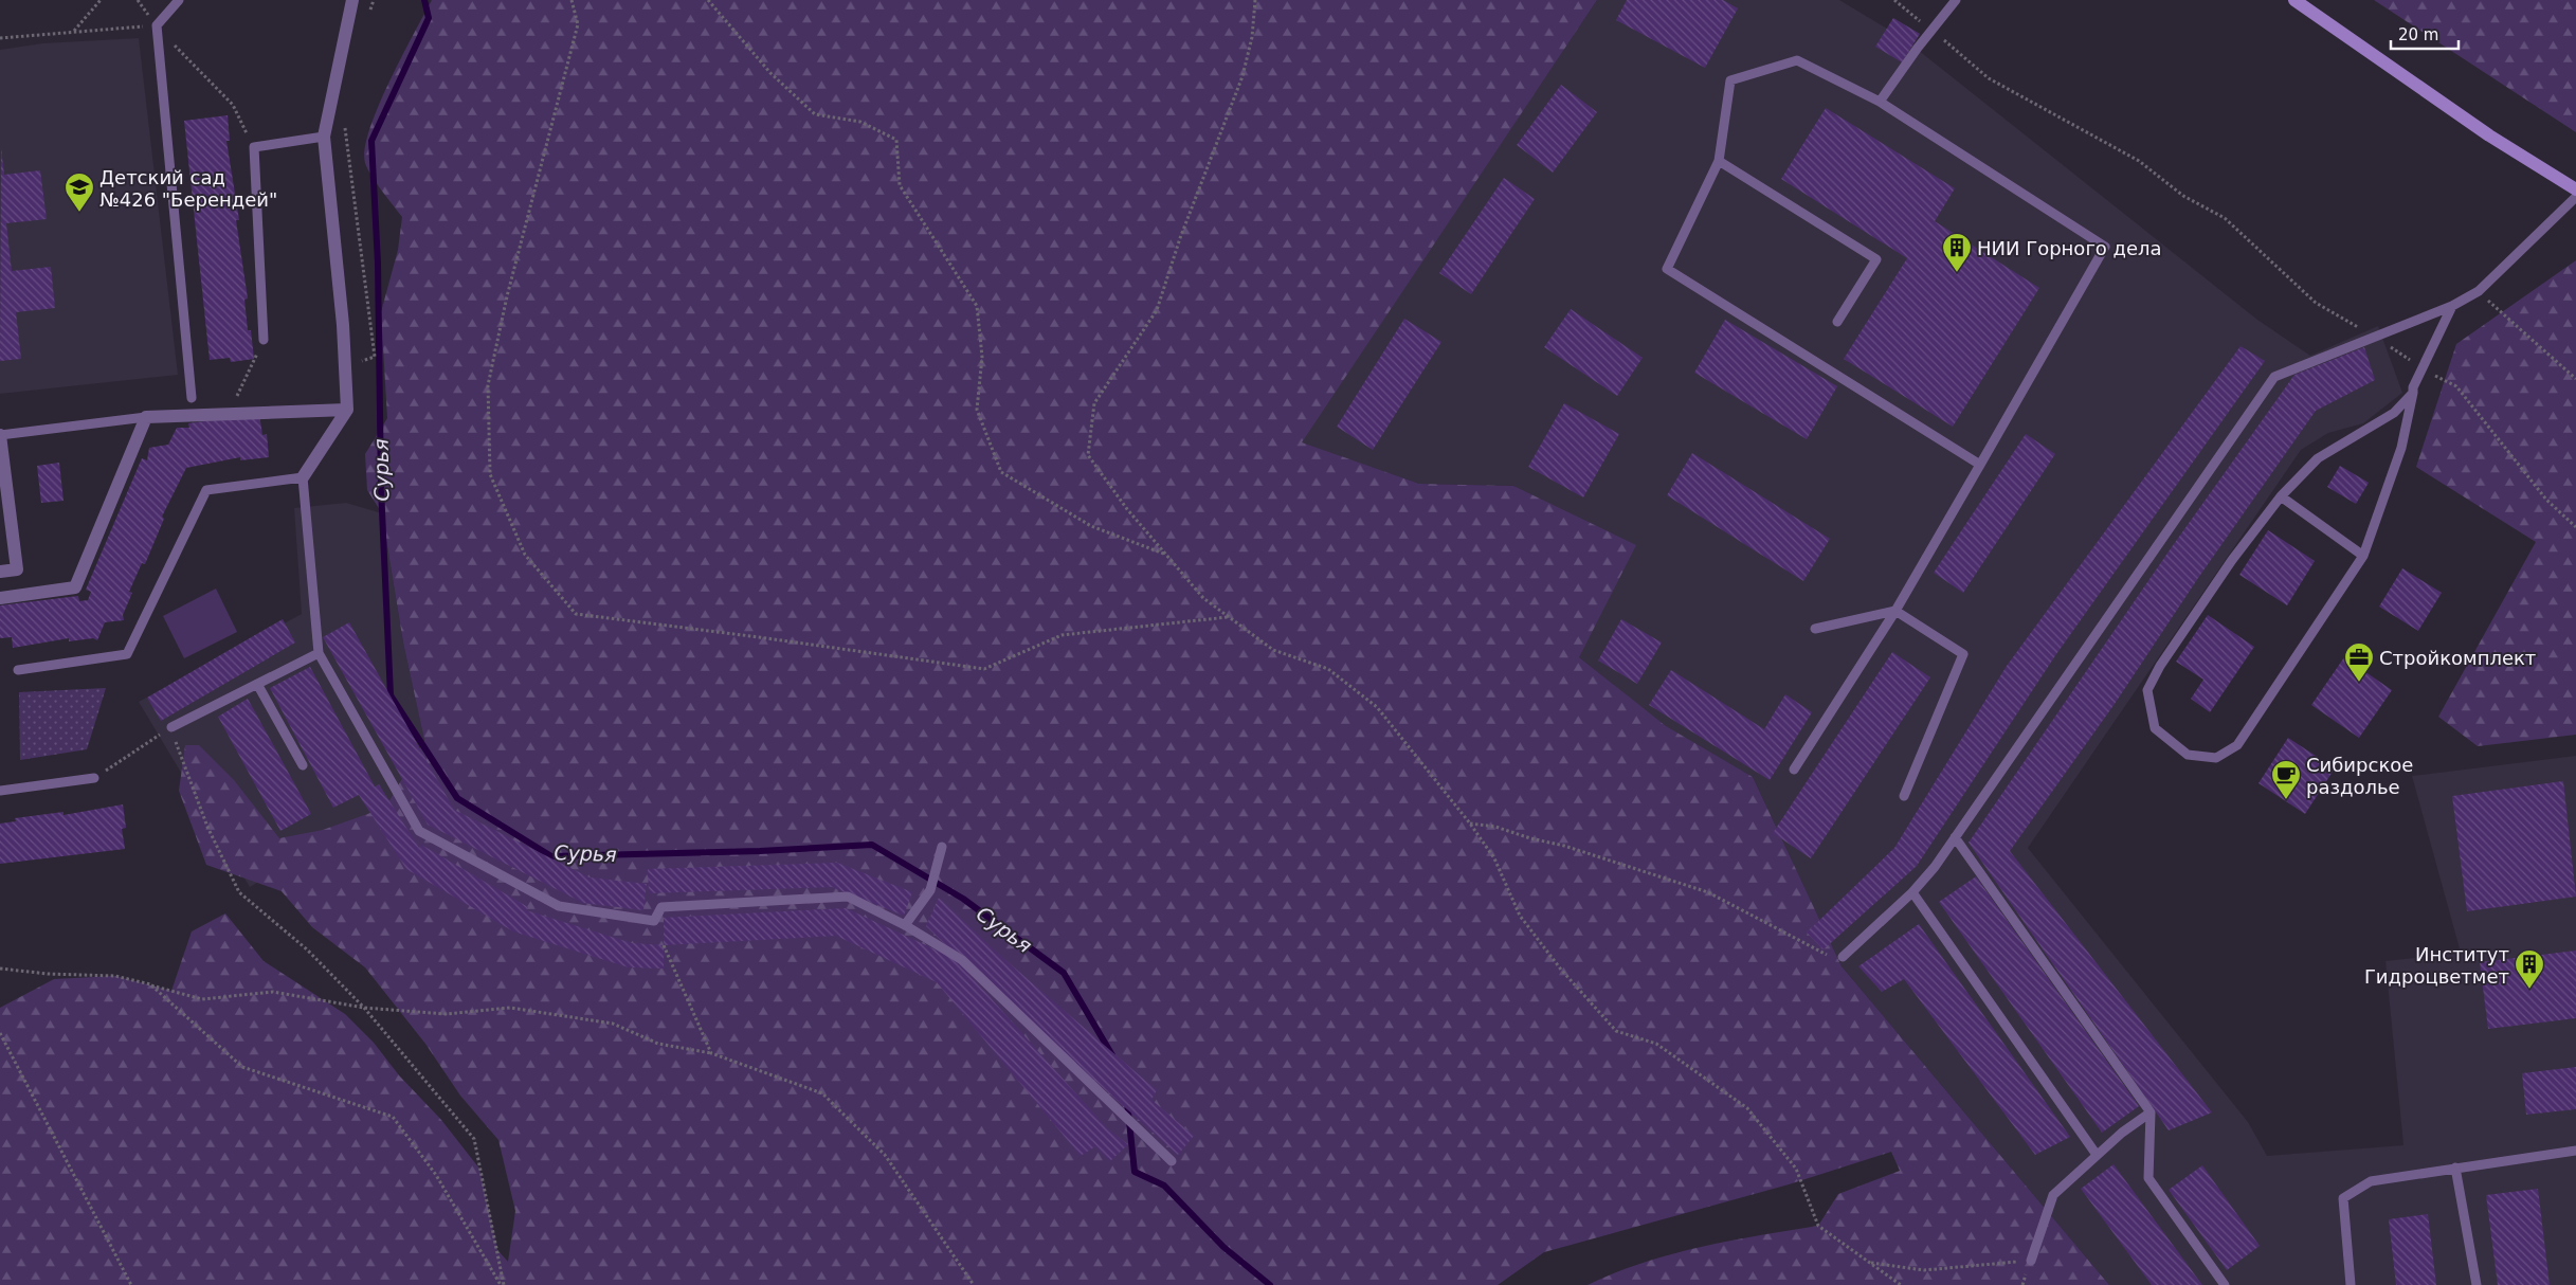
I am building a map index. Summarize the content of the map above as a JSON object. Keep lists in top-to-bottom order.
{
  "water": ["Сурья"],
  "places": {
    "school or university": ["Детский сад №426 \"Берендей\""],
    "building": ["НИИ Горного дела", "Институт Гидроцветмет"],
    "office": ["Стройкомплект"],
    "cafe": ["Сибирское раздолье"]
  },
  "scale_bar": "20 m"
}
